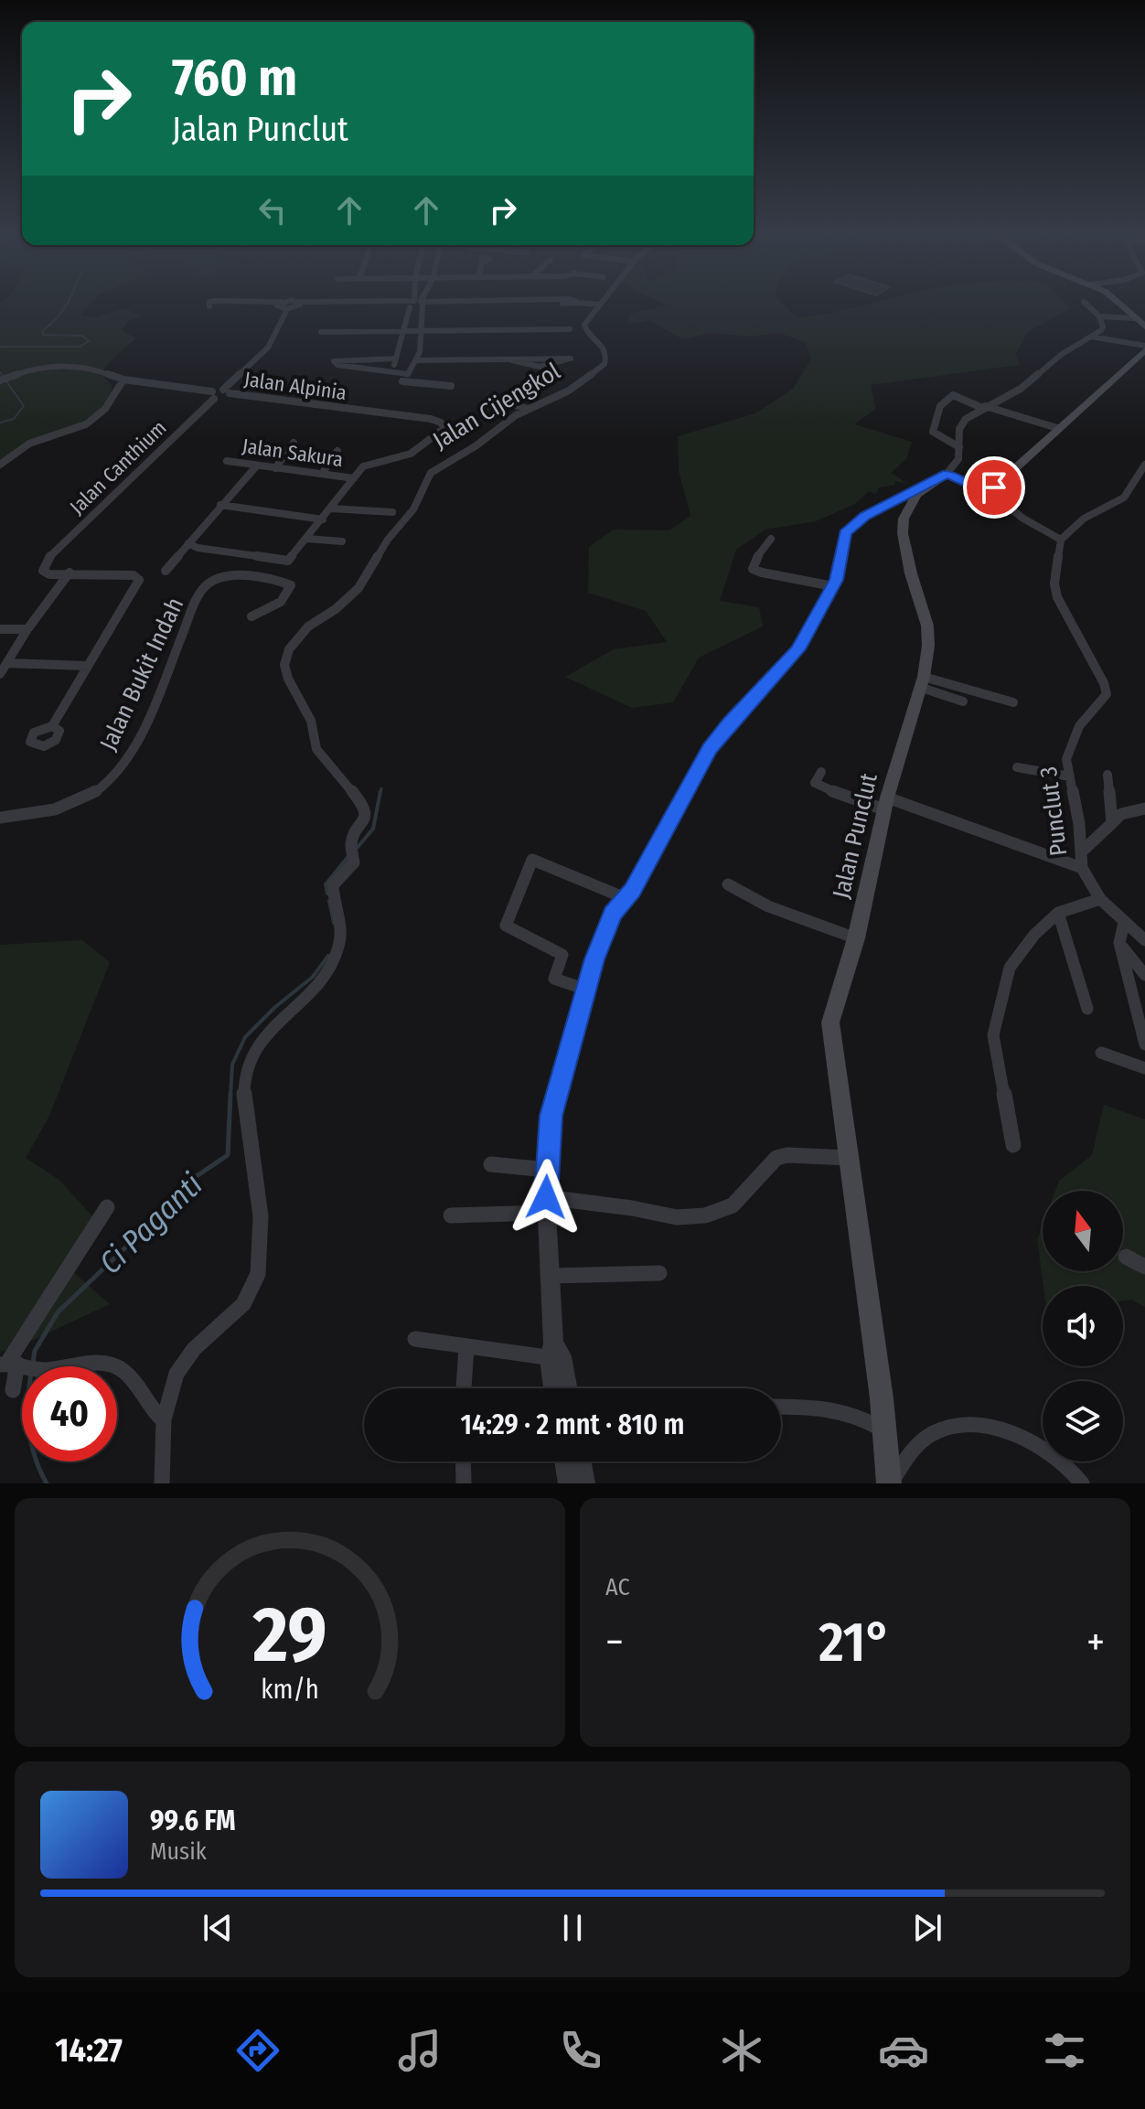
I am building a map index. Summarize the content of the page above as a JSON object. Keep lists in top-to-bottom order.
{
  "streets": {
    "main road": ["Jalan Punclut"],
    "street": [
      "Jalan Alpinia",
      "Jalan Cijengkol",
      "Jalan Sakura",
      "Jalan Canthium",
      "Jalan Bukit Indah",
      "Punclut 3"
    ]
  },
  "crossings": [
    ["Jalan Alpinia", "Jalan Sakura"],
    ["Jalan Alpinia", "Jalan Canthium"]
  ],
  "water": ["Ci Paganti"],
  "north": "top",
  "page": {
    "turn": ["760 m", "Jalan Punclut"],
    "limit": "40",
    "trip": "14:29 · 2 mnt · 810 m",
    "tile": "AC",
    "heat": ["−", "21°", "+"],
    "song": ["99.6 FM", "Musik"],
    "tabs": "14:27",
    "gauge": ["29", "km/h"]
  }
}
